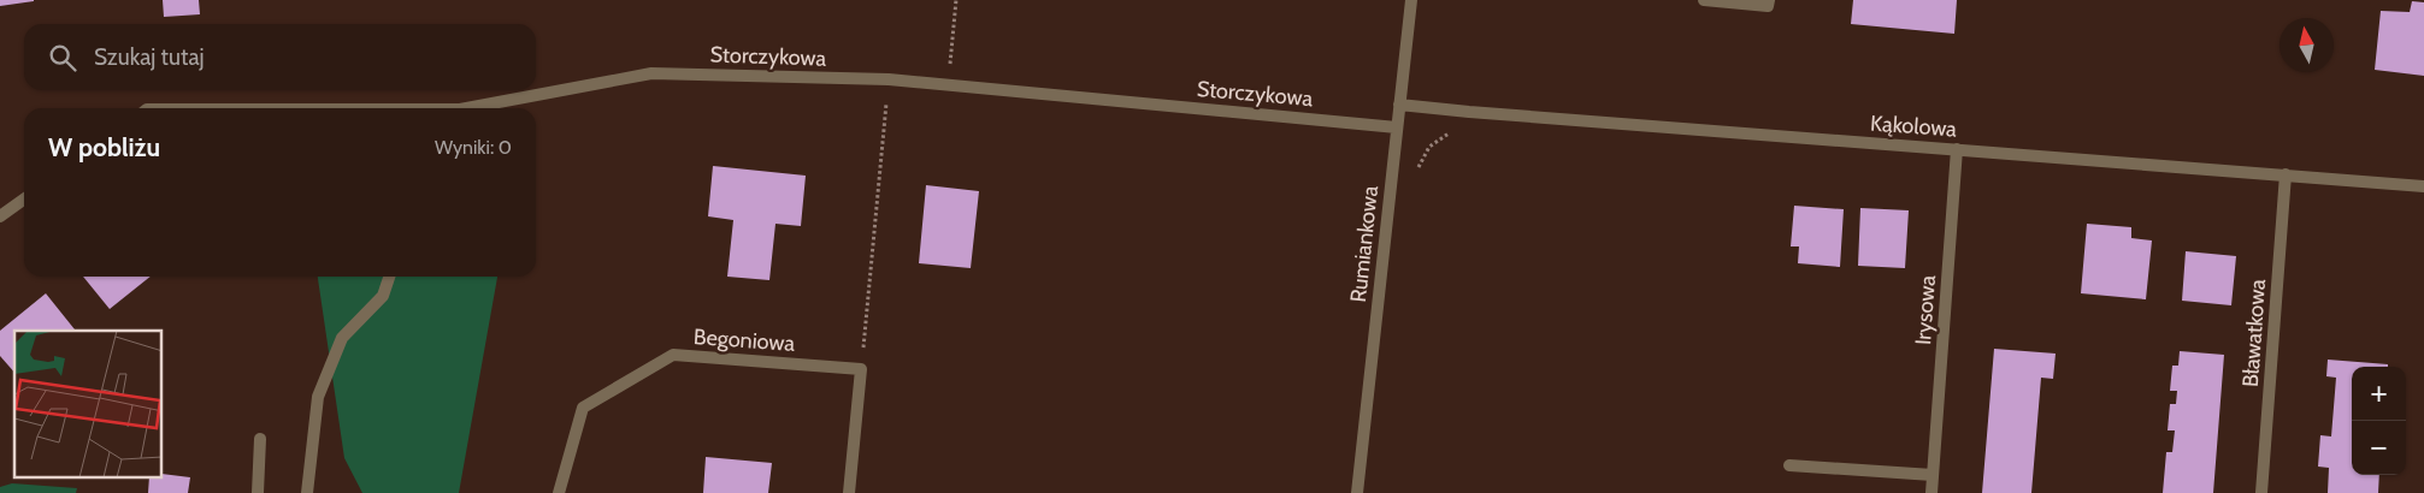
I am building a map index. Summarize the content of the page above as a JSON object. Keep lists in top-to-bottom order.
{
  "streets": {
    "street": [
      "Storczykowa",
      "Kąkolowa",
      "Rumiankowa",
      "Irysowa",
      "Bławatkowa",
      "Begoniowa"
    ]
  },
  "crossings": [
    ["Storczykowa", "Rumiankowa"],
    ["Kąkolowa", "Rumiankowa"],
    ["Kąkolowa", "Irysowa"],
    ["Kąkolowa", "Bławatkowa"]
  ],
  "north": "top",
  "page": {
    "search": "Szukaj tutaj",
    "heading": ["W pobliżu", "Wyniki: 0"],
    "map_buttons": ["+", "−"]
  }
}
